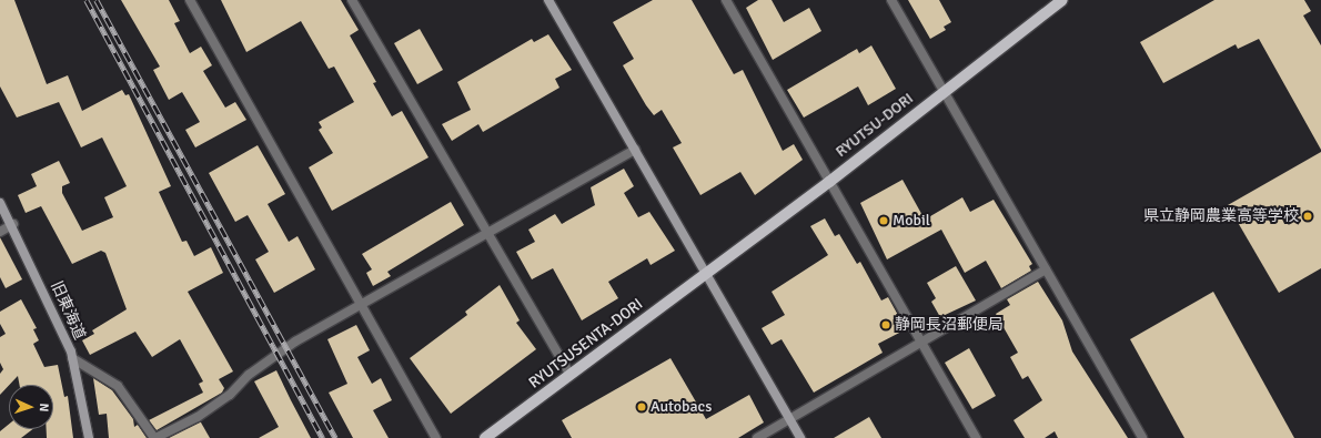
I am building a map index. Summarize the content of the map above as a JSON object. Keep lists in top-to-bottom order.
{
  "streets": {
    "main road": ["RYUTSU-DORI", "RYUTSUSENTA-DORI"],
    "street": ["旧東海道"]
  },
  "crossings": [
    ["RYUTSU-DORI", "RYUTSUSENTA-DORI"]
  ],
  "places": [
    "県立静岡農業高等学校",
    "Mobil",
    "静岡長沼郵便局",
    "Autobacs"
  ],
  "north": "right"
}
